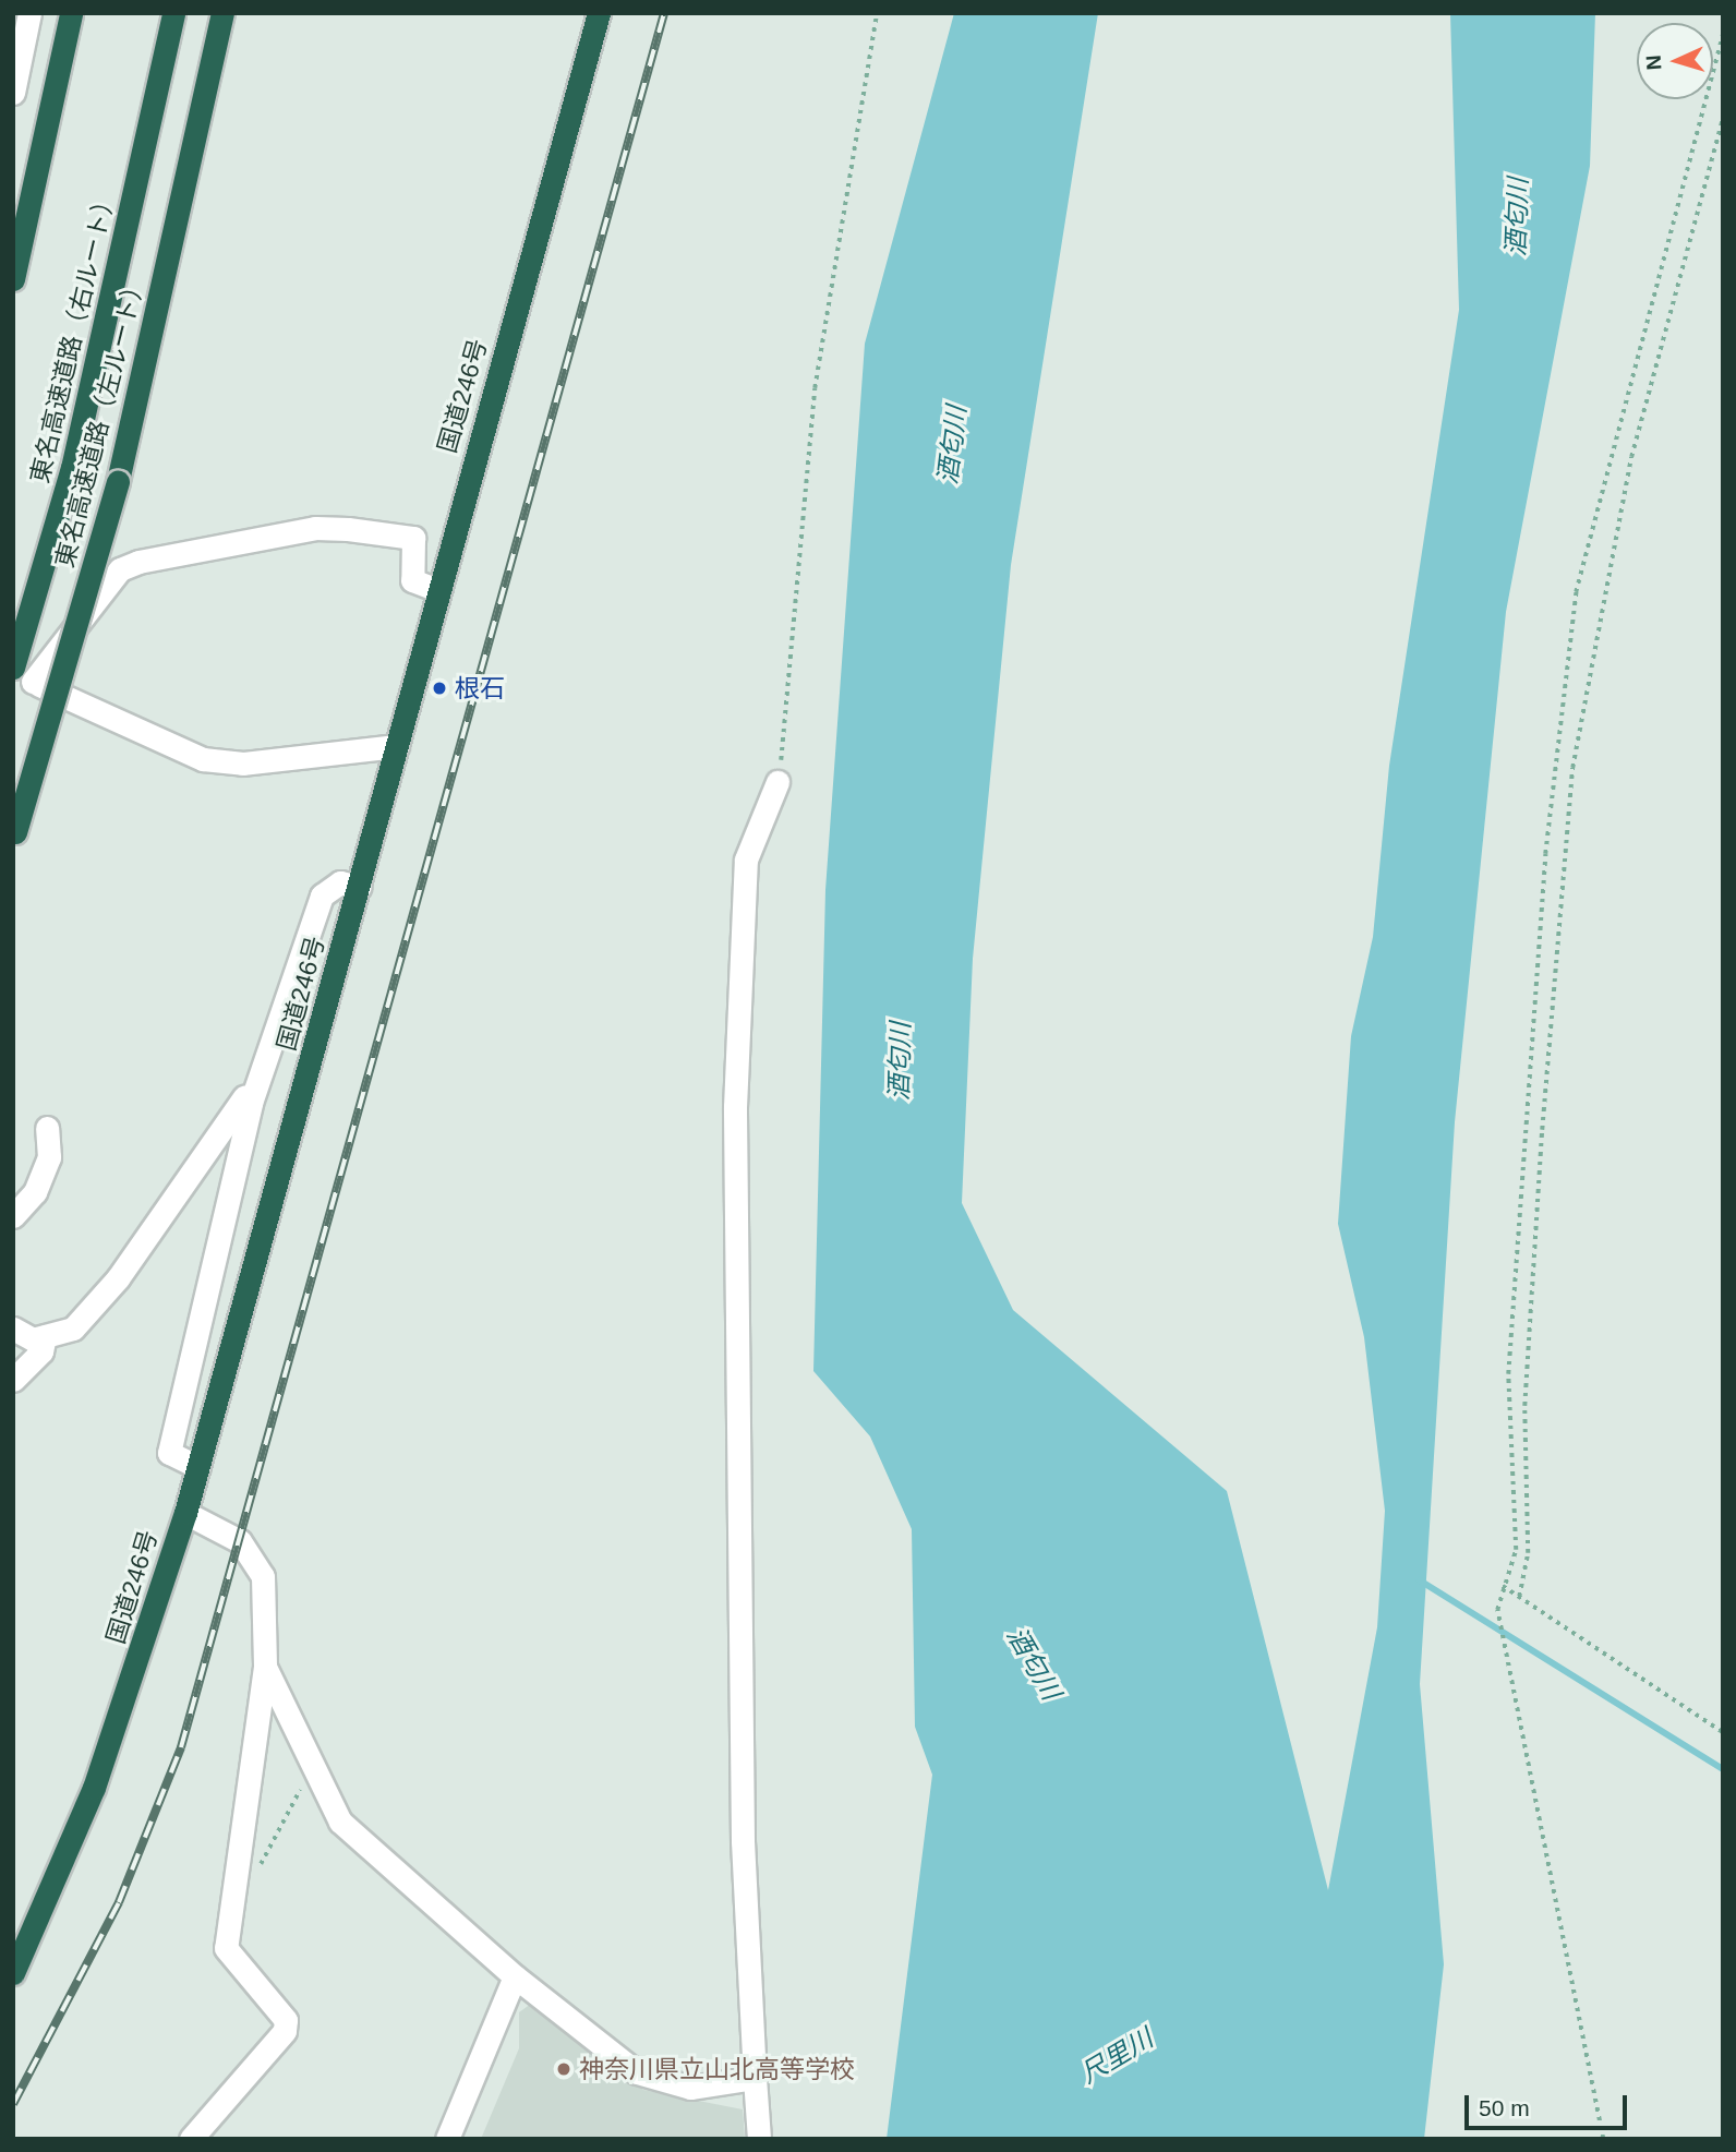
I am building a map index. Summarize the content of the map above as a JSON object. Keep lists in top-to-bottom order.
{
  "streets": {
    "highway": ["東名高速道路（右ルート）", "国道246号", "東名高速道路（左ルート）"]
  },
  "water": ["酒匂川", "尺里川"],
  "places": ["根石", "神奈川県立山北高等学校"],
  "scale_bar": "50 m",
  "north": "left"
}
